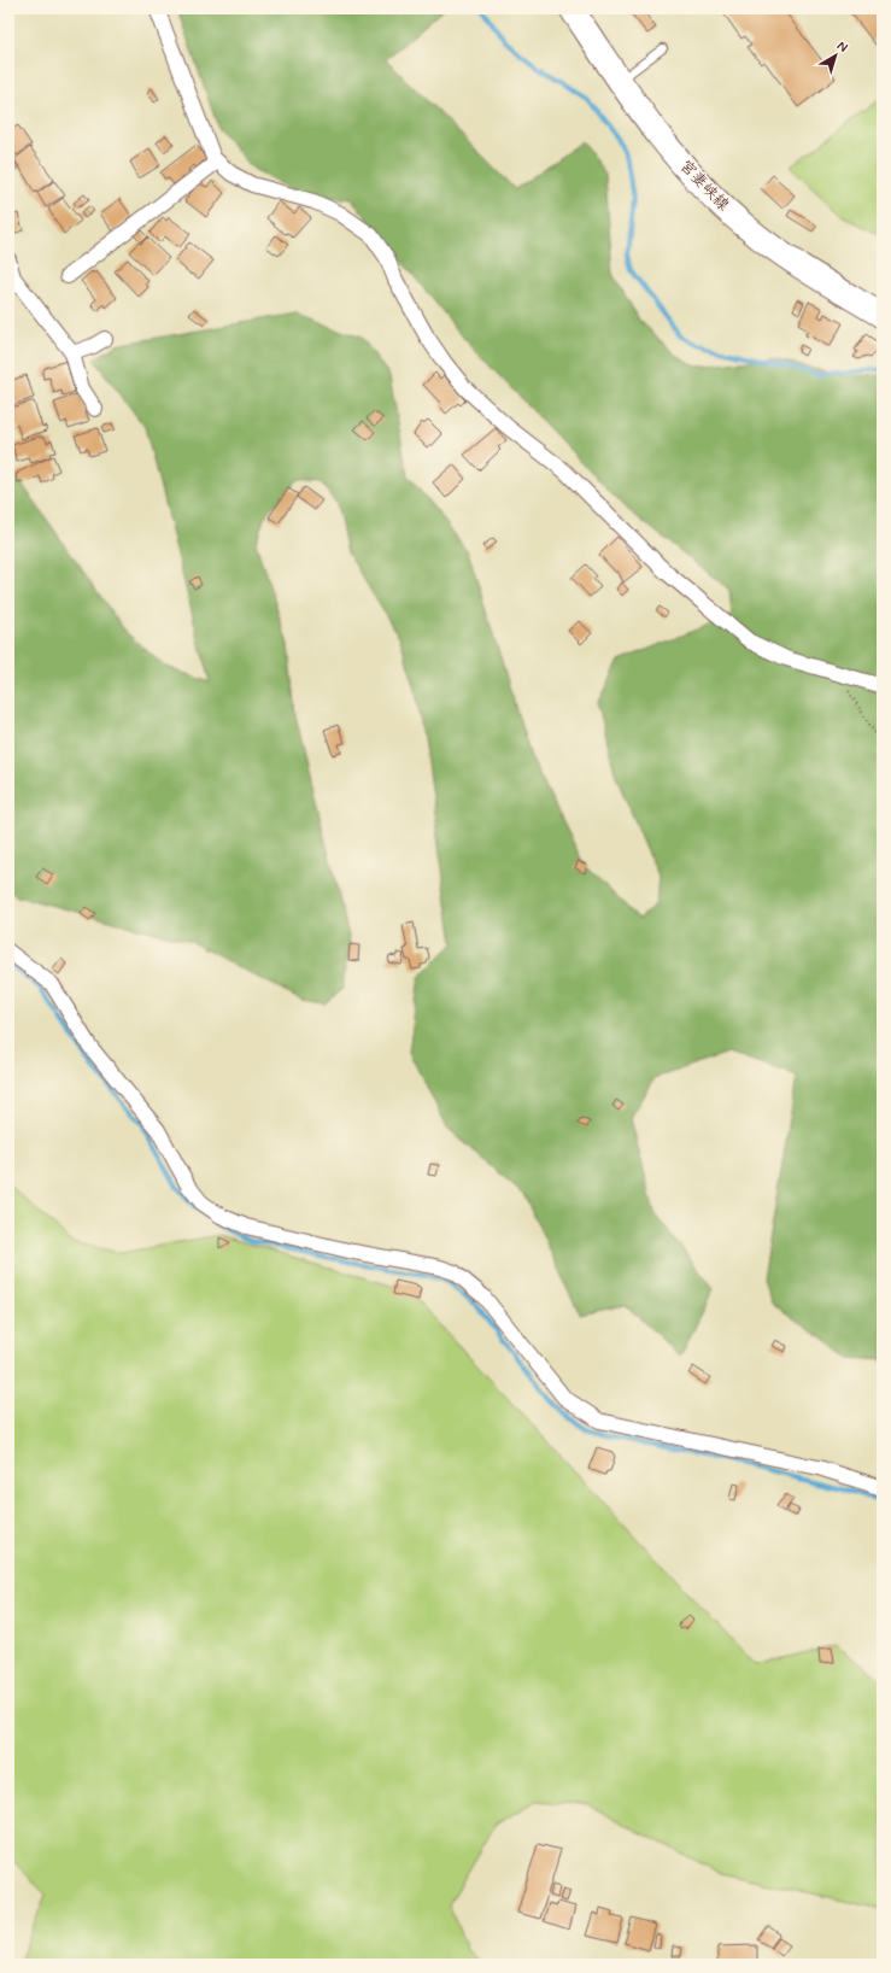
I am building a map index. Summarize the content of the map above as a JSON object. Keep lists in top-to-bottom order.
{
  "streets": {
    "main road": ["宮妻峡線"]
  },
  "north": "top right"
}
